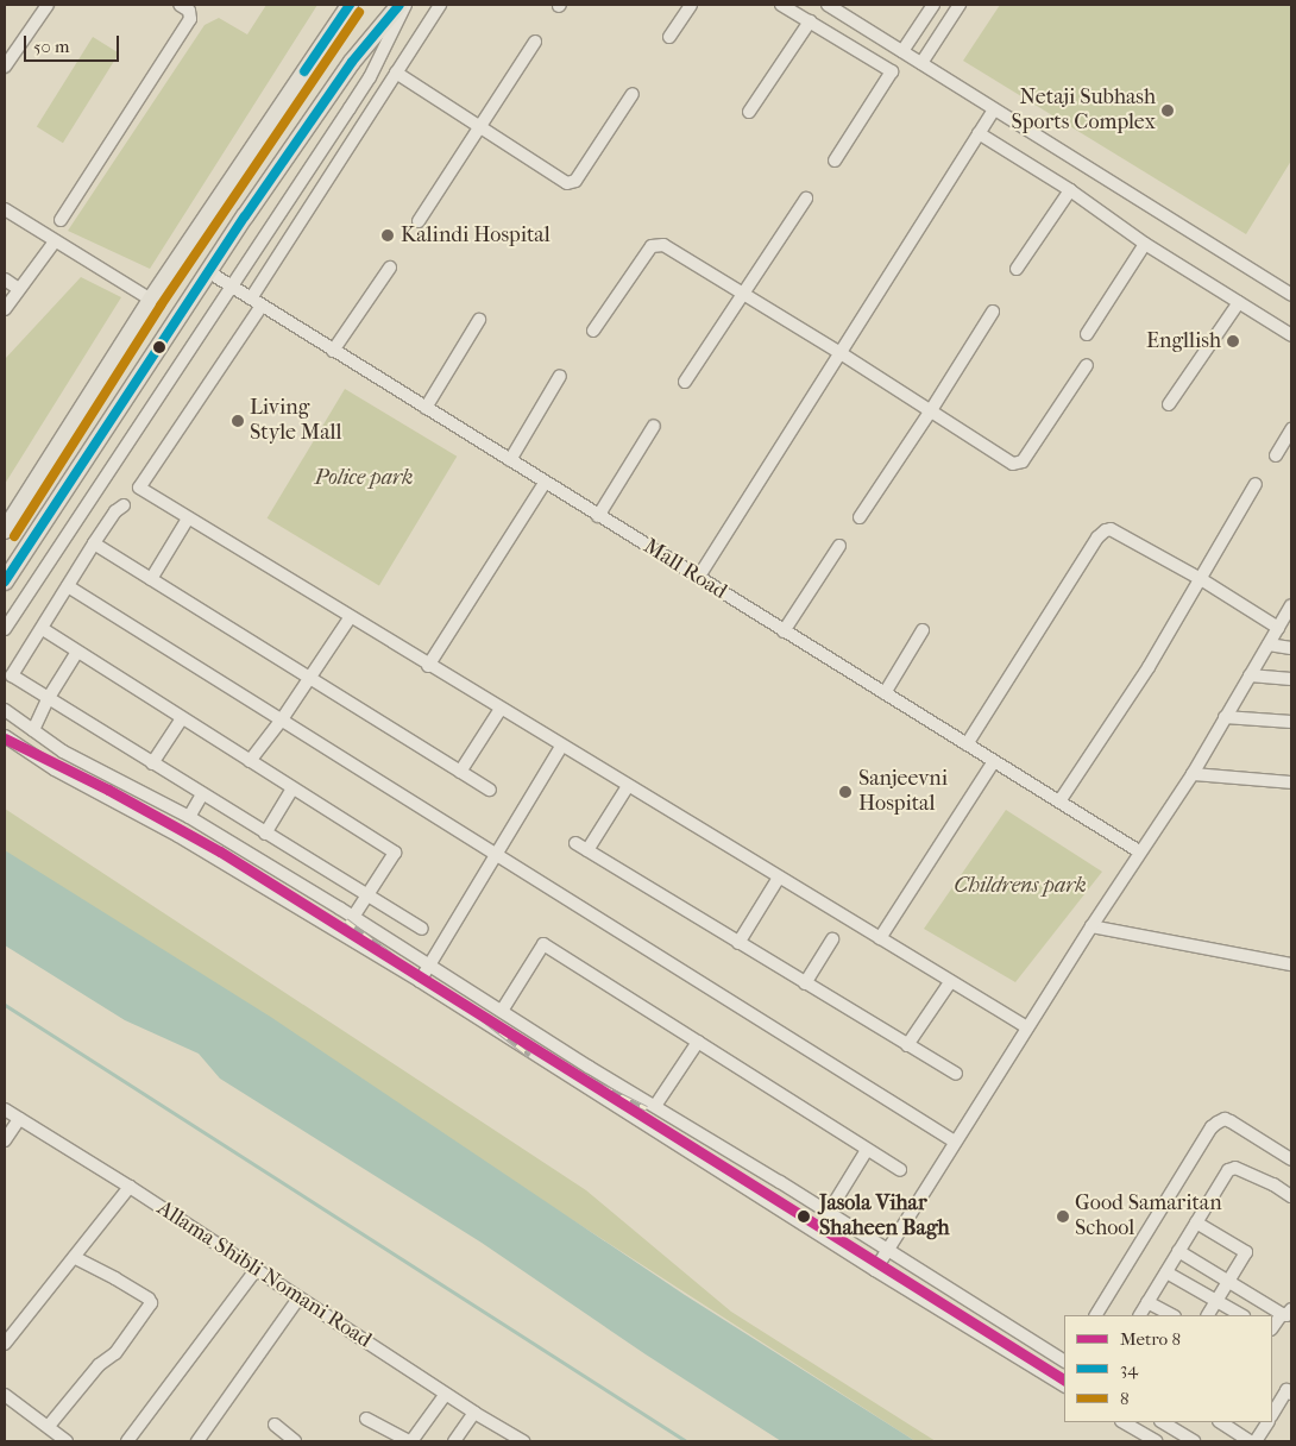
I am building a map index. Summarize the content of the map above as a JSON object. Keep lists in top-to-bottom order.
{
  "streets": {
    "street": ["Mall Road", "Allama Shibli Nomani Road"]
  },
  "parks": ["Police park", "Childrens park"],
  "places": [
    "Netaji Subhash Sports Complex",
    "Kalindi Hospital",
    "Engllish",
    "Living Style Mall",
    "Sanjeevni Hospital",
    "Jasola Vihar Shaheen Bagh",
    "Good Samaritan School"
  ],
  "lines": ["transit line 34", "transit line 8", "metro line 8"],
  "legend": ["Metro 8", "34", "8"],
  "scale_bar": "50 m"
}
